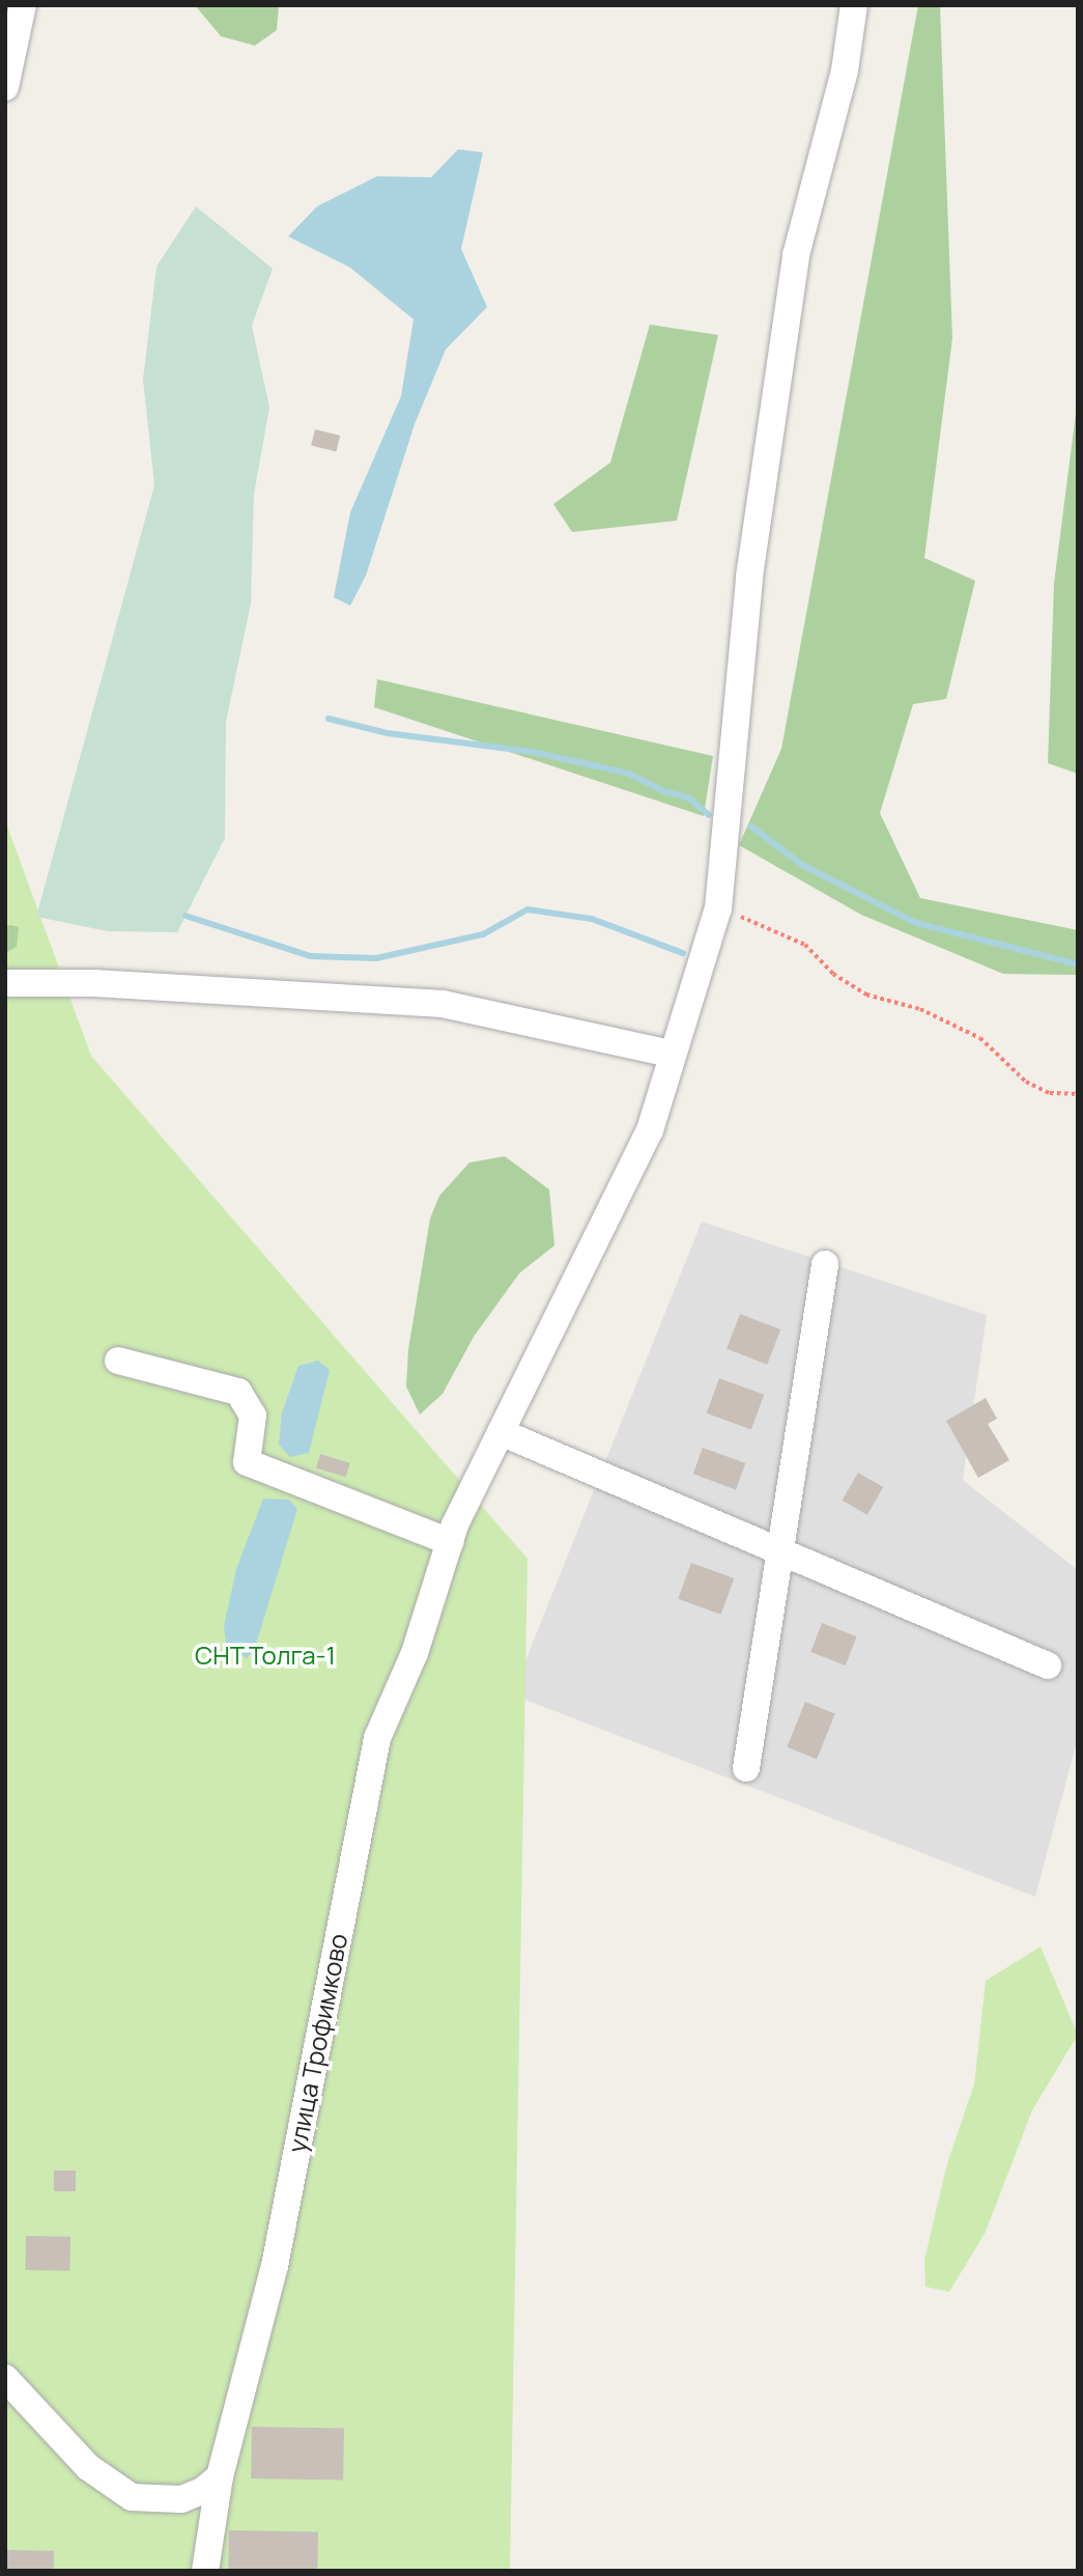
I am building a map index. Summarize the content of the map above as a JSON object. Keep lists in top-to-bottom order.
{
  "streets": {
    "street": ["улица Трофимково"]
  },
  "parks": ["СНТ Толга-1"]
}
